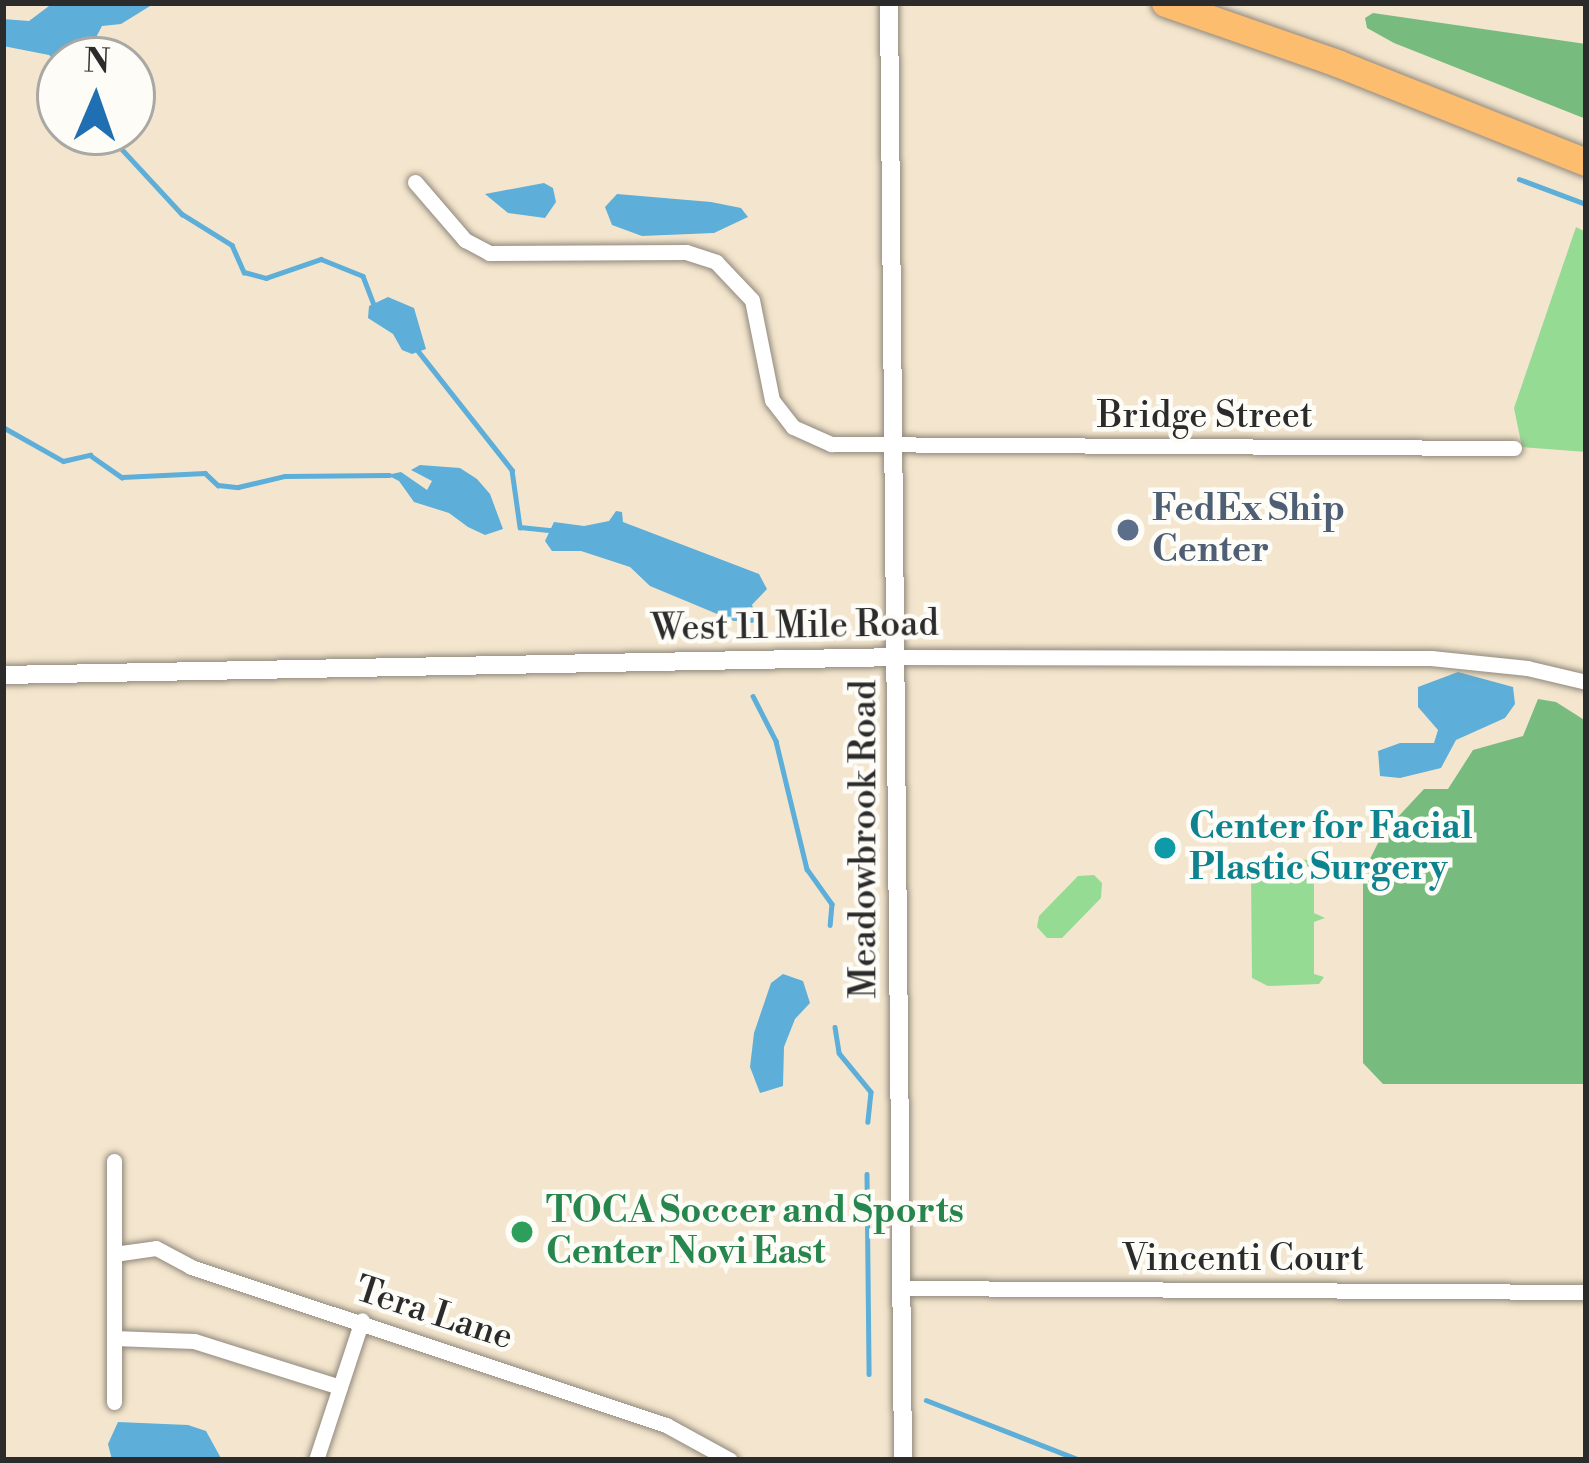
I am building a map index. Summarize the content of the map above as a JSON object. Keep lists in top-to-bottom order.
{
  "streets": {
    "street": [
      "Bridge Street",
      "West 11 Mile Road",
      "Meadowbrook Road",
      "Vincenti Court",
      "Tera Lane"
    ]
  },
  "crossings": [
    ["Bridge Street", "Meadowbrook Road"],
    ["West 11 Mile Road", "Meadowbrook Road"],
    ["Meadowbrook Road", "Vincenti Court"]
  ],
  "places": ["FedEx Ship Center", "Center for Facial Plastic Surgery", "TOCA Soccer and Sports Center Novi East"],
  "north": "top"
}
